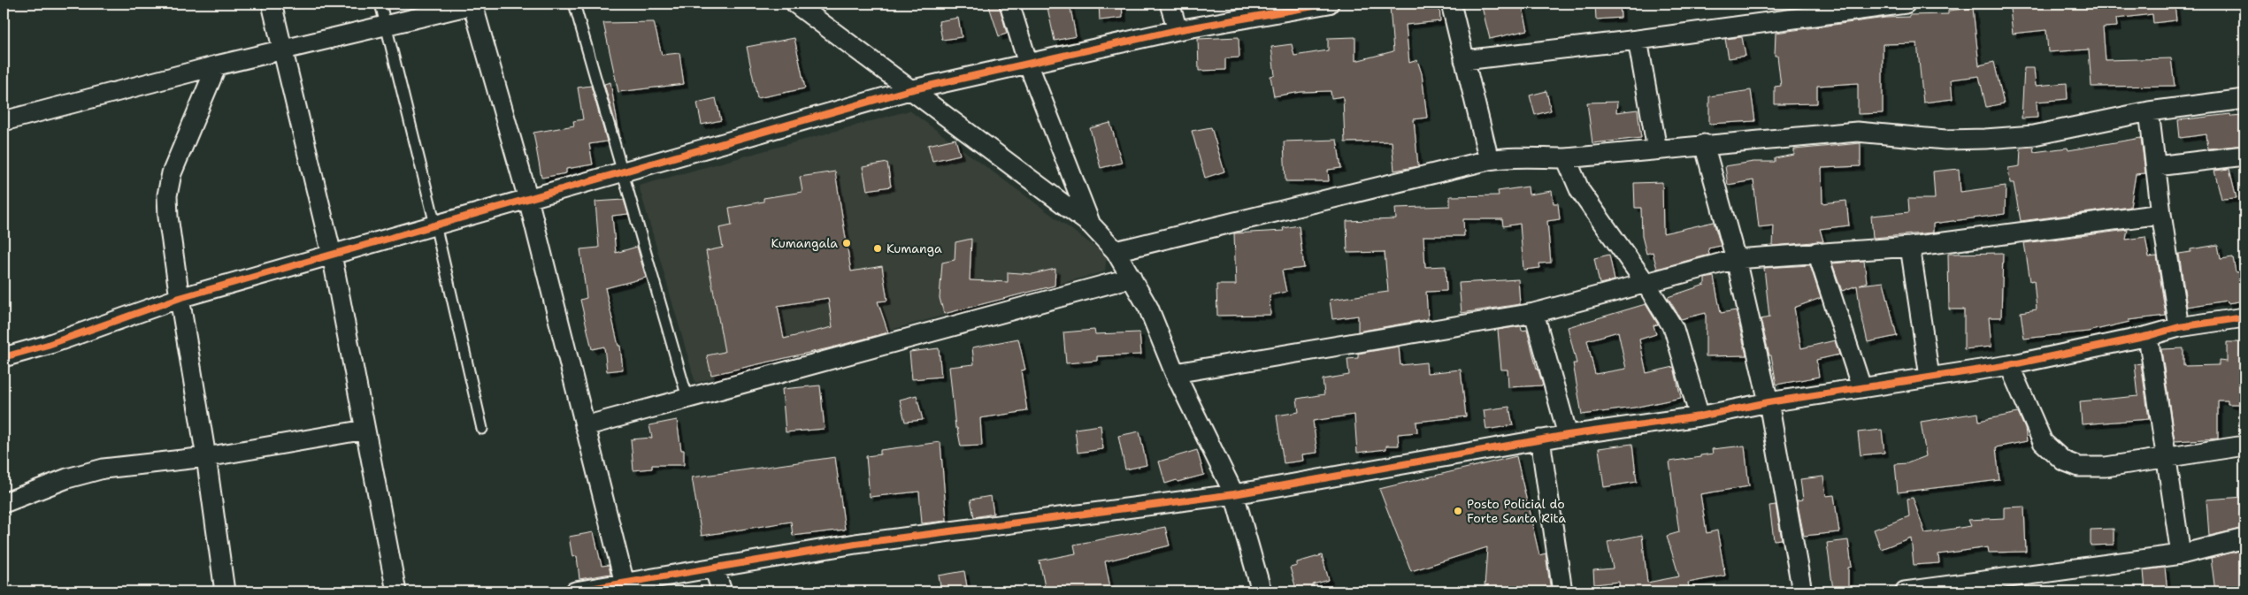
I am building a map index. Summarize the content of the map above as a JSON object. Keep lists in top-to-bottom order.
{
  "places": ["Kumangala", "Kumanga", "Posto Policial do Forte Santa Rita"]
}
